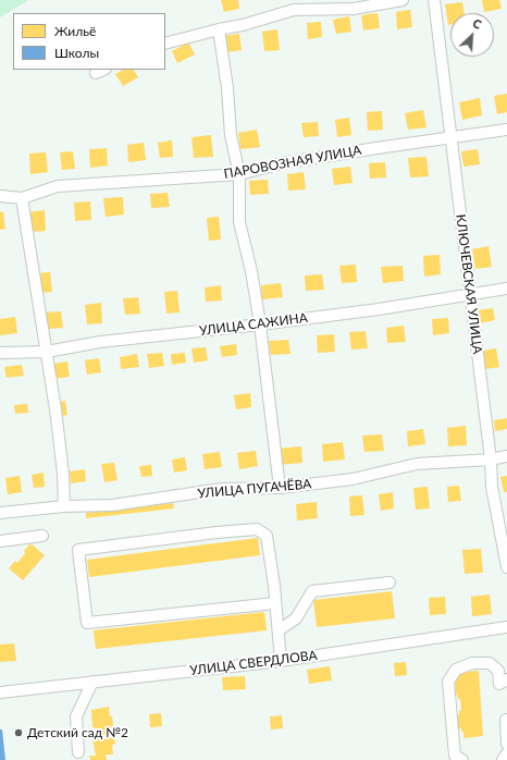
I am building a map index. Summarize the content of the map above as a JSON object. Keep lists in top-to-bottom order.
{
  "streets": {
    "street": [
      "ПАРОВОЗНАЯ УЛИЦА",
      "КЛЮЧЕВСКАЯ УЛИЦА",
      "УЛИЦА САЖИНА",
      "УЛИЦА ПУГАЧЁВА",
      "УЛИЦА СВЕРДЛОВА"
    ]
  },
  "crossings": [
    ["ПАРОВОЗНАЯ УЛИЦА", "КЛЮЧЕВСКАЯ УЛИЦА"],
    ["КЛЮЧЕВСКАЯ УЛИЦА", "УЛИЦА САЖИНА"],
    ["КЛЮЧЕВСКАЯ УЛИЦА", "УЛИЦА ПУГАЧЁВА"]
  ],
  "places": ["Детский сад №2"],
  "legend": ["Жильё", "Школы"],
  "north": "top right"
}
